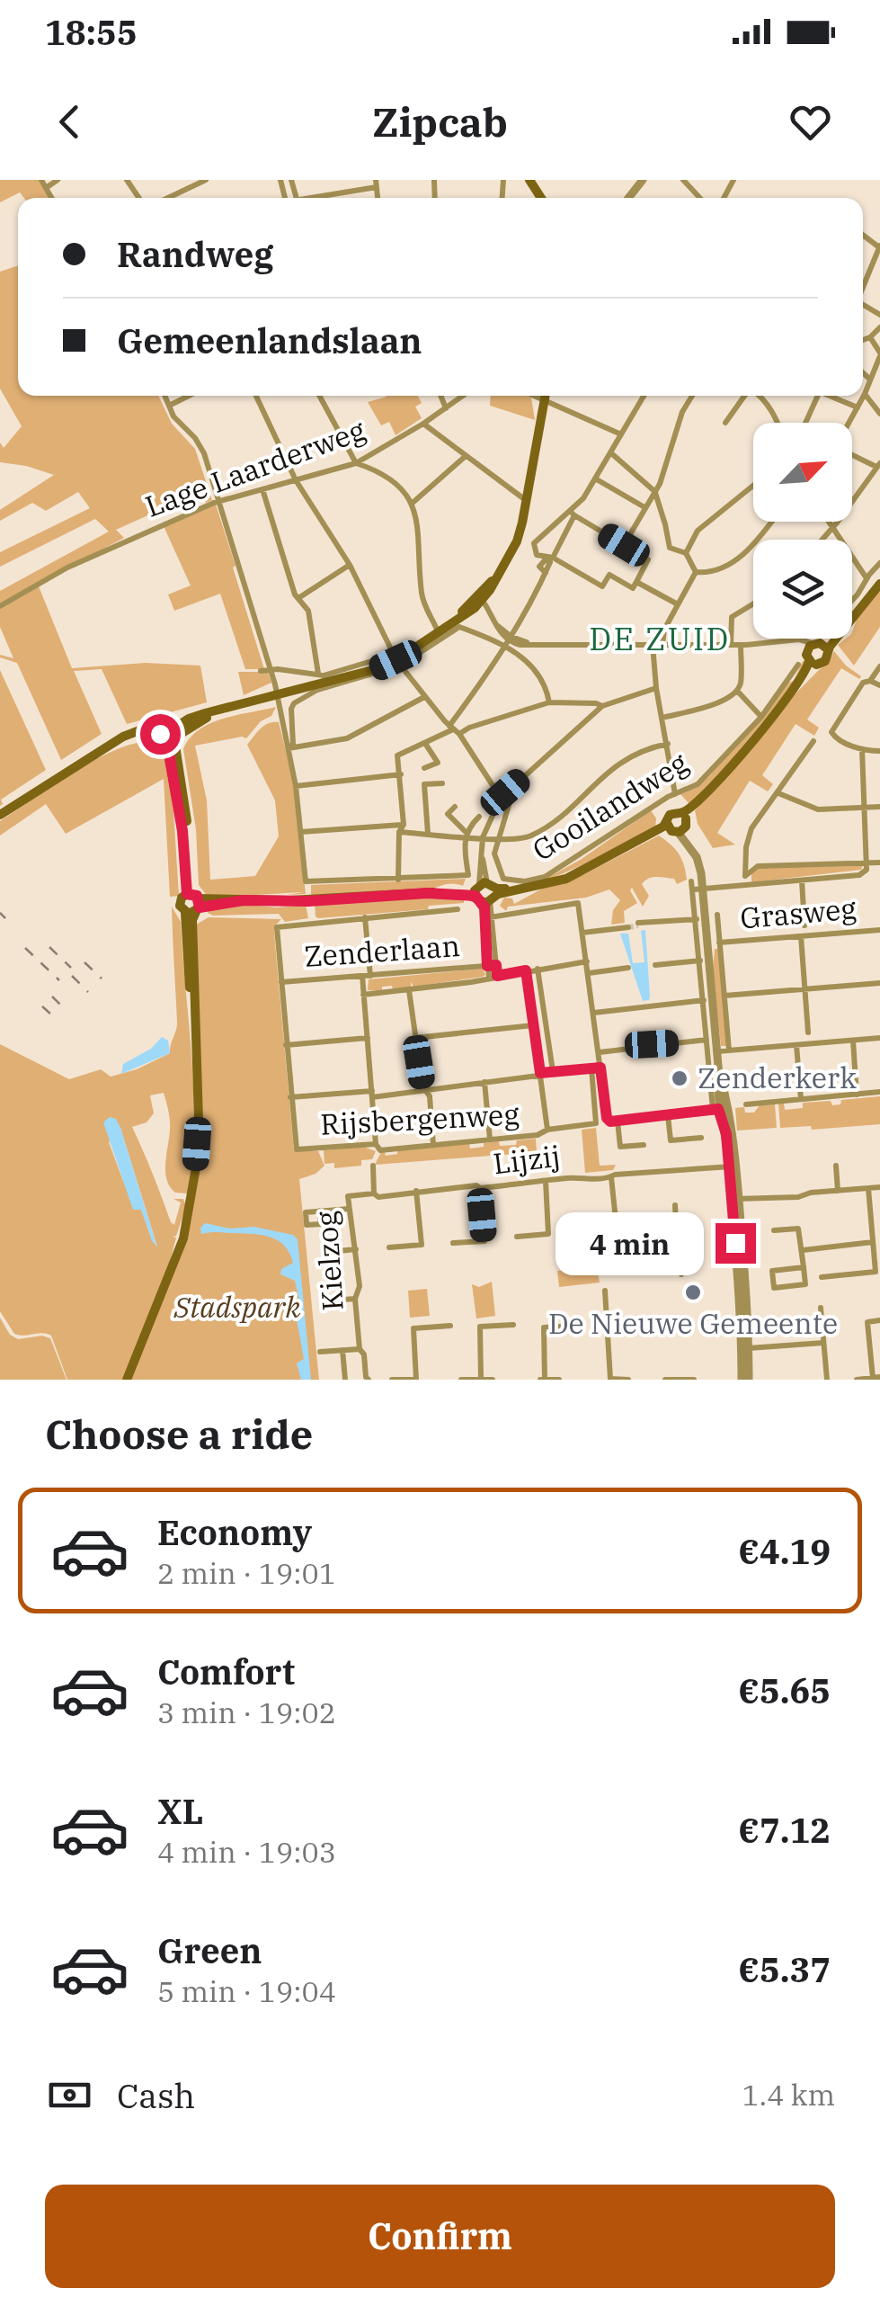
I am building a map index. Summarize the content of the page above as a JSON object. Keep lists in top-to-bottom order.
{
  "streets": {
    "main road": ["Gooilandweg"],
    "street": [
      "Lage Laarderweg",
      "Grasweg",
      "Zenderlaan",
      "Rijsbergenweg",
      "Lijzij",
      "Kielzog"
    ]
  },
  "crossings": [
    ["Lijzij", "Kielzog"]
  ],
  "districts": ["DE ZUID"],
  "parks": ["Stadspark"],
  "places": ["Zenderkerk", "De Nieuwe Gemeente"],
  "north": "top right",
  "page": {
    "status": "18:55",
    "header": "Zipcab",
    "banner": ["Randweg", "Gemeenlandslaan"],
    "bubble": "4 min",
    "heading": "Choose a ride",
    "list": [
      {
        "name": "Economy",
        "note": "2 min · 19:01",
        "value": "€4.19"
      },
      {
        "name": "Comfort",
        "note": "3 min · 19:02",
        "value": "€5.65"
      },
      {
        "name": "XL",
        "note": "4 min · 19:03",
        "value": "€7.12"
      },
      {
        "name": "Green",
        "note": "5 min · 19:04",
        "value": "€5.37"
      }
    ],
    "pay": ["Cash", "1.4 km"],
    "buttons": "Confirm"
  }
}
